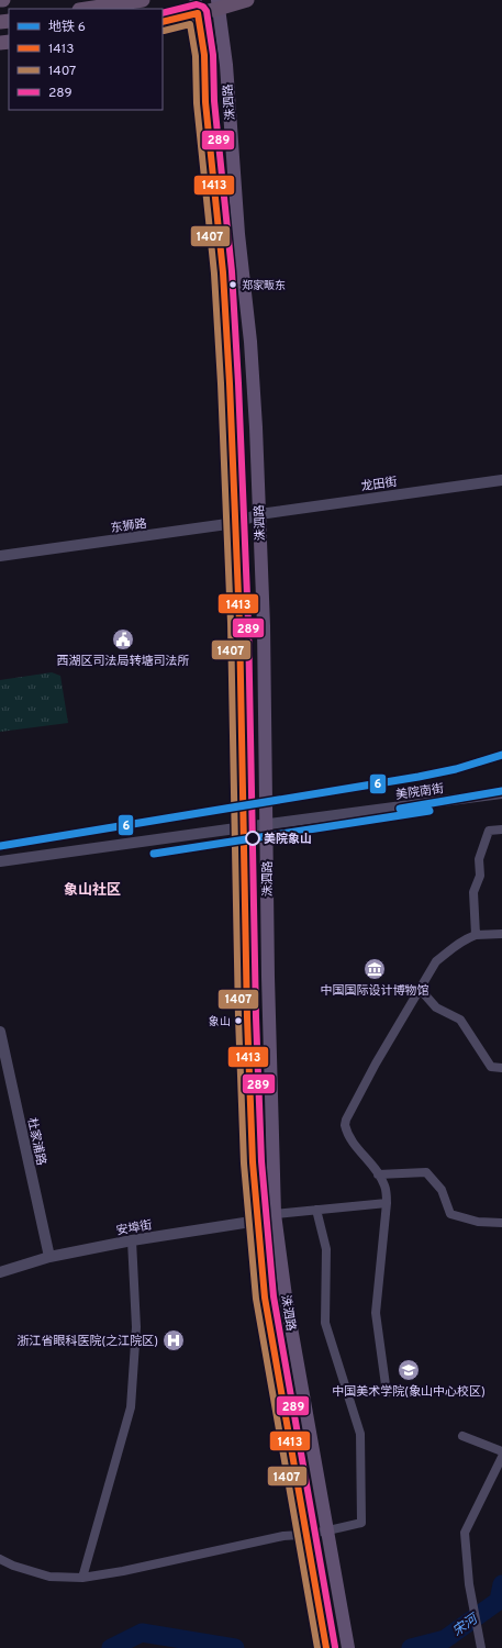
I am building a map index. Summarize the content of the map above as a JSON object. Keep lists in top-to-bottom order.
{
  "streets": {
    "main road": ["洙泗路"],
    "street": [
      "龙田街",
      "东狮路",
      "美院南街",
      "杜家浦路",
      "安埠街"
    ]
  },
  "crossings": [
    ["洙泗路", "龙田街"],
    ["洙泗路", "东狮路"],
    ["洙泗路", "美院南街"],
    ["洙泗路", "安埠街"],
    ["龙田街", "东狮路"],
    ["杜家浦路", "安埠街"]
  ],
  "districts": ["象山社区"],
  "water": ["宋河"],
  "places": {
    "other": ["郑家畈东", "美院象山", "象山"],
    "public building": ["西湖区司法局转塘司法所"],
    "museum": ["中国国际设计博物馆"],
    "hospital": ["浙江省眼科医院(之江院区)"],
    "school or university": ["中国美术学院(象山中心校区)"]
  },
  "lines": [
    "transit line 289",
    "transit line 1413",
    "transit line 1407",
    "metro line 6"
  ],
  "legend": [
    "地铁 6",
    "1413",
    "1407",
    "289"
  ]
}
